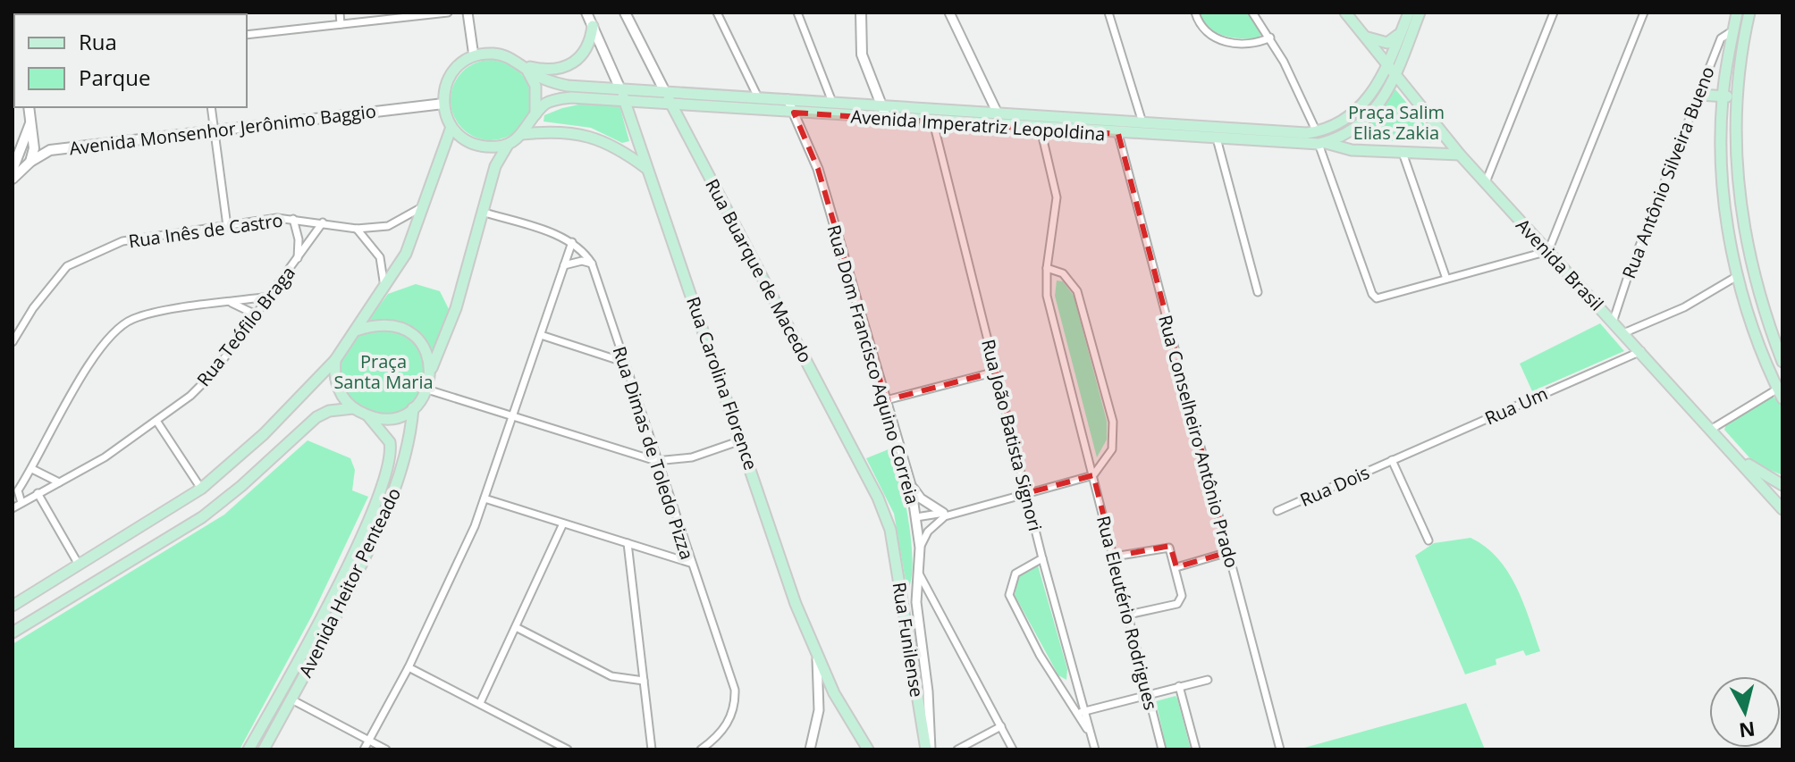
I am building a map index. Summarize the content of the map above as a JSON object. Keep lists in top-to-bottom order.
{
  "streets": {
    "main road": [
      "Avenida Imperatriz Leopoldina",
      "Avenida Monsenhor Jerônimo Baggio",
      "Avenida Brasil",
      "Rua Buarque de Macedo",
      "Rua Carolina Florence",
      "Avenida Heitor Penteado",
      "Rua Funilense"
    ],
    "street": [
      "Rua Antônio Silveira Bueno",
      "Rua Inês de Castro",
      "Rua Teófilo Braga",
      "Rua Dom Francisco Aquino Correia",
      "Rua Um",
      "Rua João Batista Signori",
      "Rua Conselheiro Antônio Prado",
      "Rua Dimas de Toledo Pizza",
      "Rua Dois",
      "Rua Eleutério Rodrigues"
    ]
  },
  "crossings": [
    ["Avenida Imperatriz Leopoldina", "Avenida Monsenhor Jerônimo Baggio"],
    ["Avenida Imperatriz Leopoldina", "Avenida Brasil"],
    ["Avenida Imperatriz Leopoldina", "Rua Buarque de Macedo"],
    ["Avenida Imperatriz Leopoldina", "Rua Dom Francisco Aquino Correia"],
    ["Avenida Imperatriz Leopoldina", "Rua Carolina Florence"],
    ["Avenida Imperatriz Leopoldina", "Rua João Batista Signori"],
    ["Avenida Imperatriz Leopoldina", "Rua Conselheiro Antônio Prado"],
    ["Avenida Imperatriz Leopoldina", "Rua Eleutério Rodrigues"],
    ["Rua Antônio Silveira Bueno", "Avenida Brasil"],
    ["Rua Inês de Castro", "Rua Teófilo Braga"],
    ["Avenida Brasil", "Rua Um"],
    ["Rua Buarque de Macedo", "Rua Funilense"],
    ["Rua Dom Francisco Aquino Correia", "Rua Funilense"],
    ["Rua Um", "Rua Dois"]
  ],
  "parks": ["Praça Salim Elias Zakia", "Praça Santa Maria"],
  "legend": ["Rua", "Parque"],
  "north": "bottom"
}
